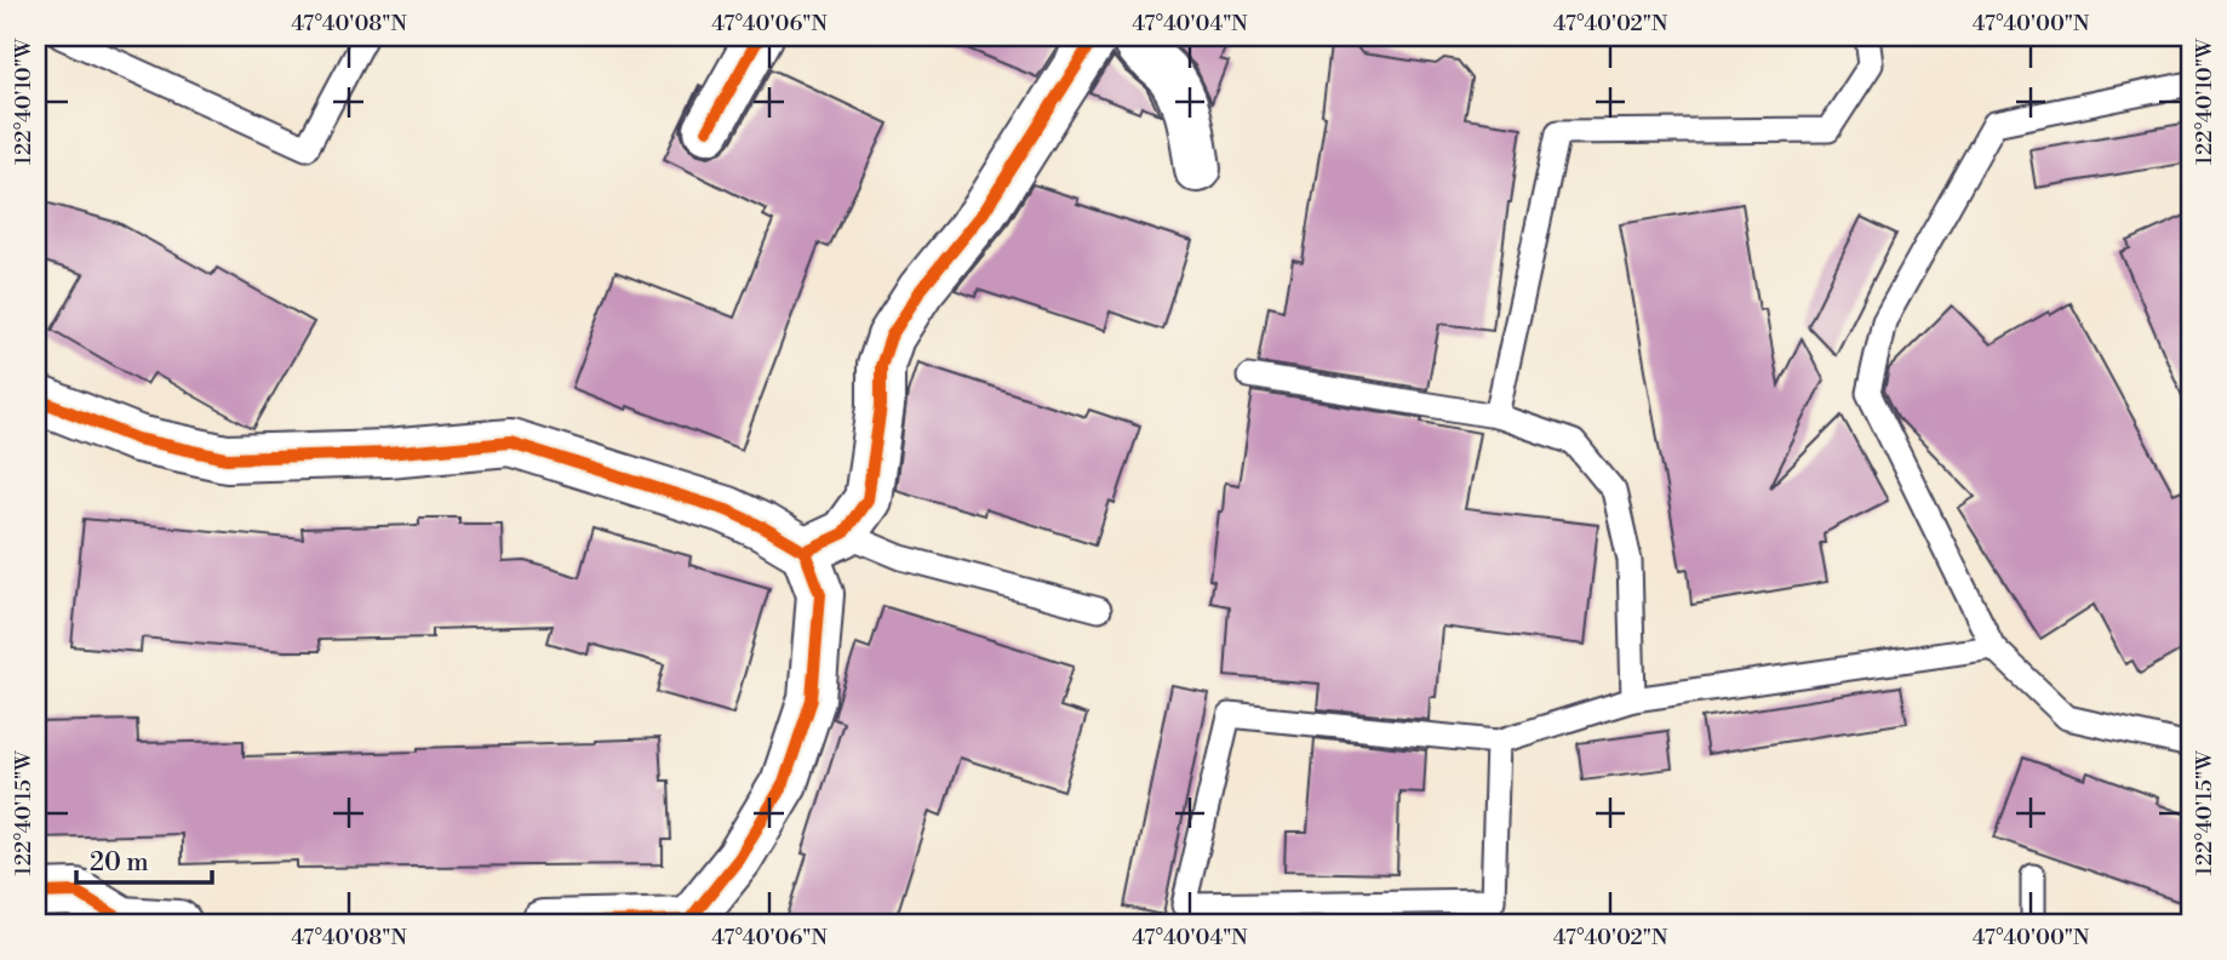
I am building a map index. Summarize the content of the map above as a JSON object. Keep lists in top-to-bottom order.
{
  "scale_bar": "20 m",
  "coordinates": [
    "47°40'08\"N",
    "47°40'06\"N",
    "47°40'04\"N",
    "47°40'02\"N",
    "47°40'00\"N",
    "122°40'10\"W",
    "122°40'15\"W"
  ]
}
